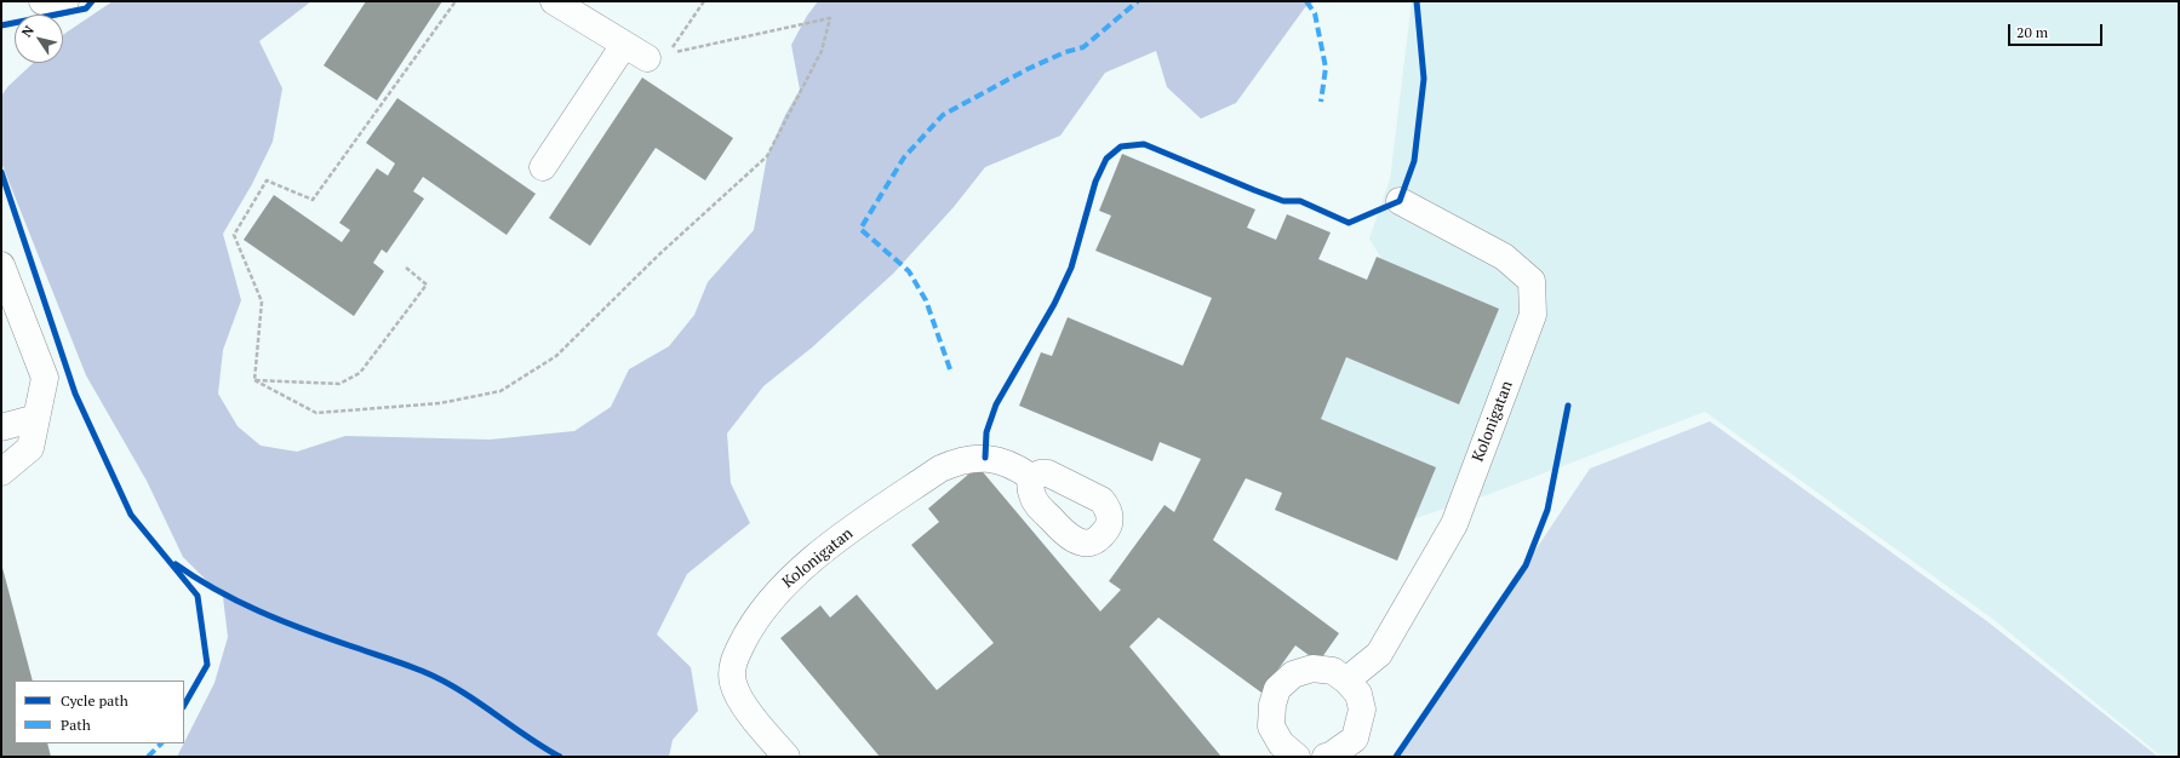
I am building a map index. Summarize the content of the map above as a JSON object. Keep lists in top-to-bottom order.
{
  "streets": {
    "street": ["Kolonigatan"]
  },
  "legend": ["Cycle path", "Path"],
  "scale_bar": "20 m",
  "north": "top left"
}
